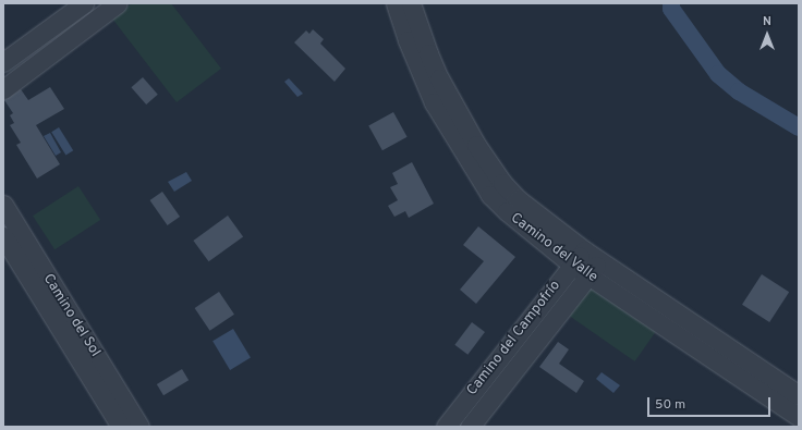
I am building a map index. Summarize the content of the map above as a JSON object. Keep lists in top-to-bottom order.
{
  "streets": {
    "street": ["Camino del Valle", "Camino del Sol", "Camino del Campofrío"]
  },
  "crossings": [
    ["Camino del Valle", "Camino del Campofrío"]
  ],
  "scale_bar": "50 m",
  "north": "top"
}
